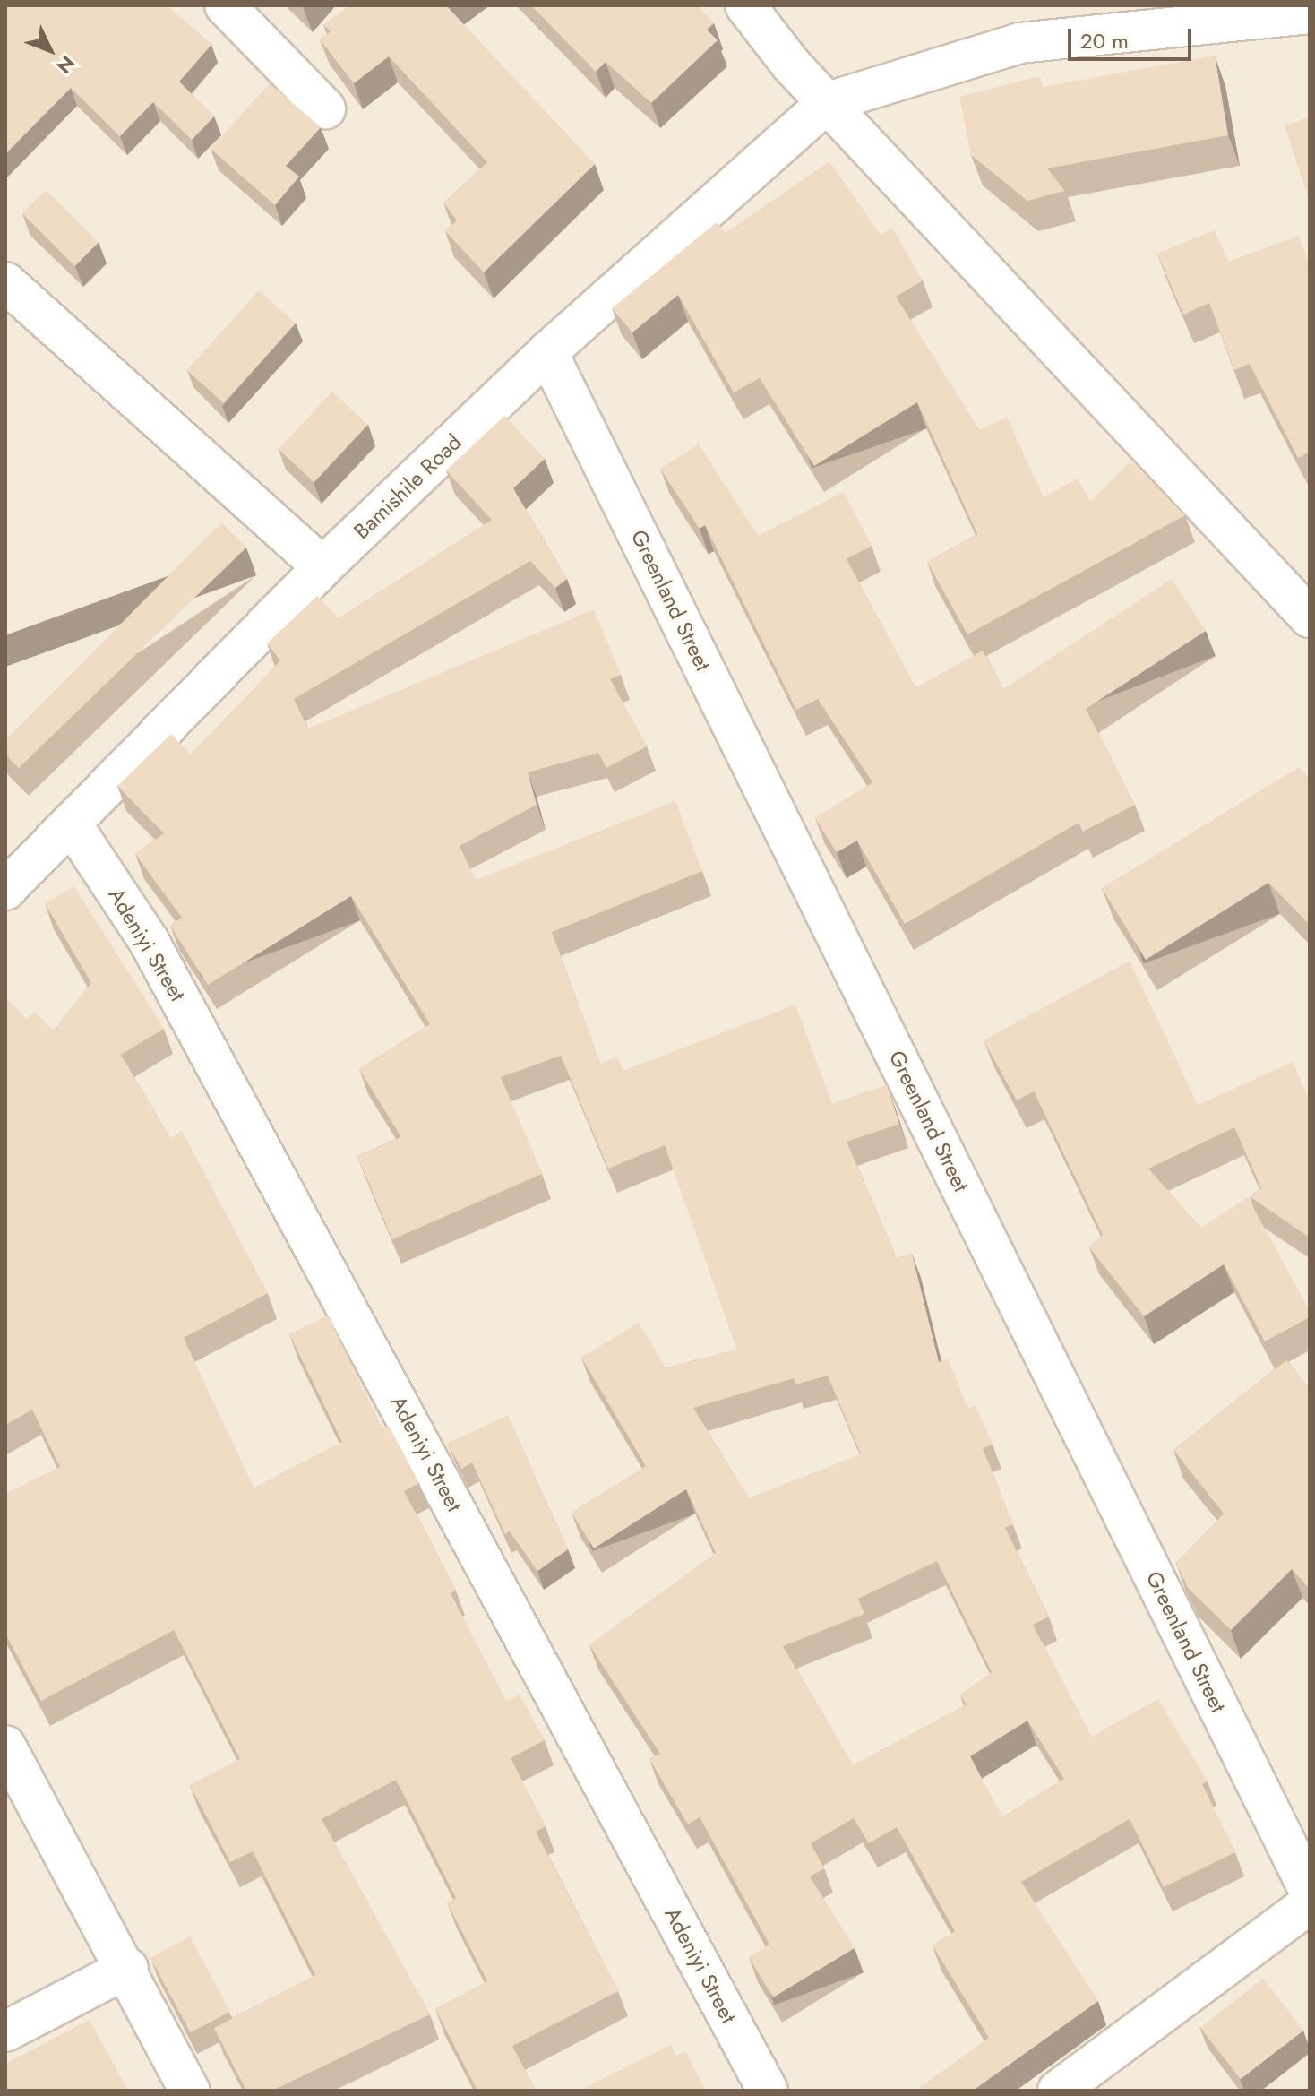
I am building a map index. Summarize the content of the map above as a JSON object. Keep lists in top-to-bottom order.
{
  "streets": {
    "street": ["Bamishile Road", "Greenland Street", "Adeniyi Street"]
  },
  "crossings": [
    ["Bamishile Road", "Greenland Street"],
    ["Bamishile Road", "Adeniyi Street"]
  ],
  "scale_bar": "20 m",
  "north": "bottom right"
}
